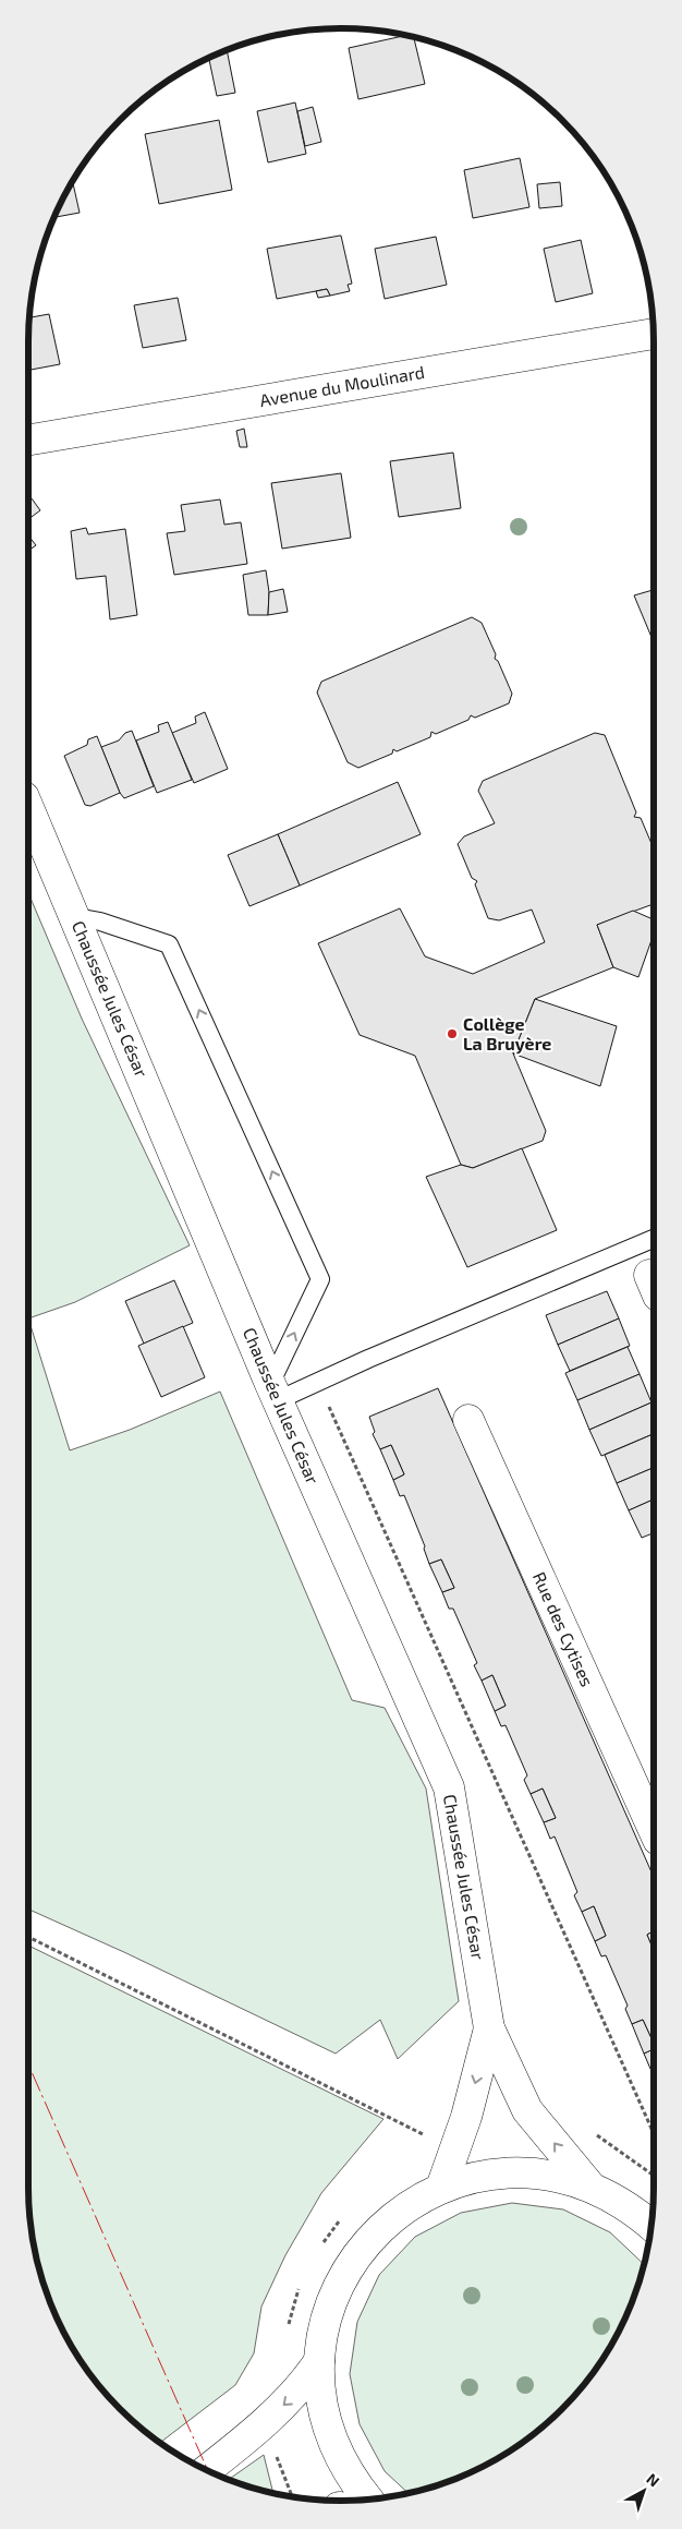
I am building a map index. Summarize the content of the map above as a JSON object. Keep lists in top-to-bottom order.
{
  "streets": {
    "street": ["Avenue du Moulinard", "Chaussée Jules César", "Rue des Cytises"]
  },
  "places": ["Collège La Bruyère"],
  "north": "top right"
}
